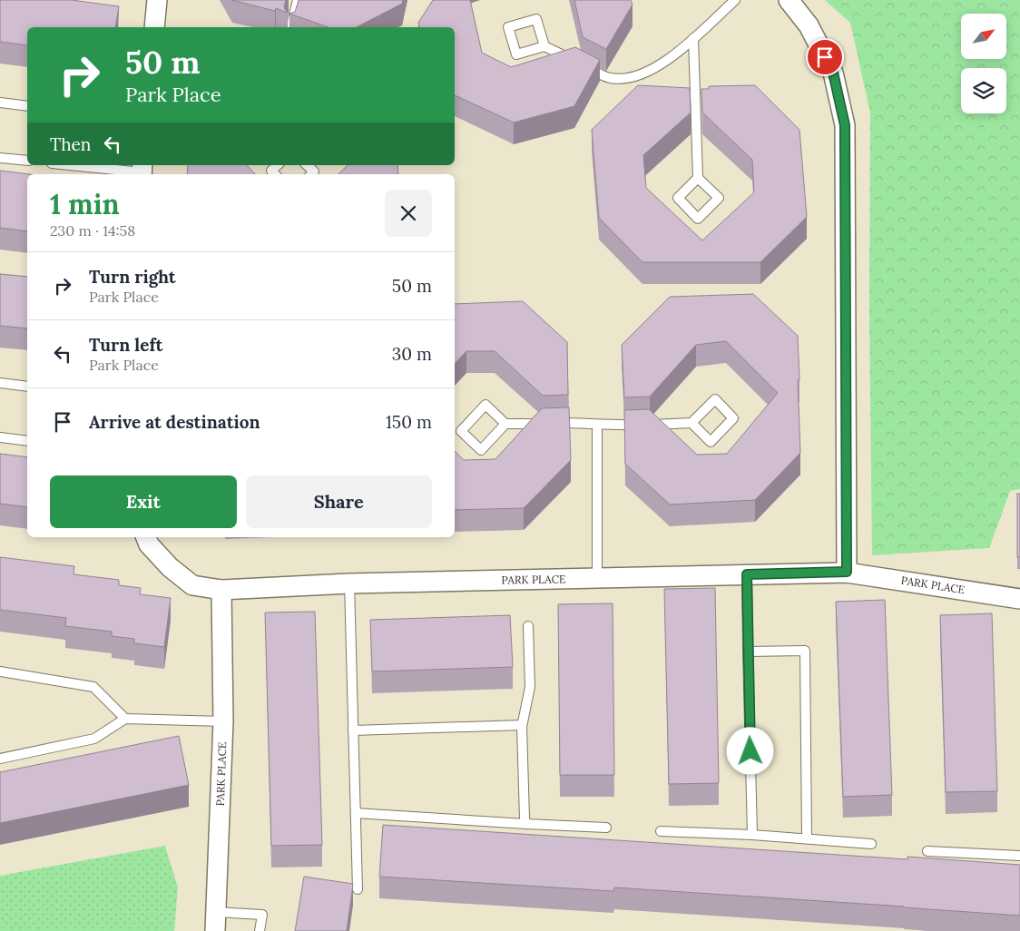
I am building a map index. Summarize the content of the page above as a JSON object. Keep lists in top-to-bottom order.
{
  "streets": {
    "street": ["PARK PLACE"]
  },
  "north": "top right",
  "page": {
    "turn": ["50 m", "Park Place"],
    "then": "Then",
    "heading": ["1 min", "230 m · 14:58"],
    "list": [
      {
        "name": "Turn right",
        "note": "Park Place",
        "value": "50 m"
      },
      {
        "name": "Turn left",
        "note": "Park Place",
        "value": "30 m"
      },
      {
        "name": "Arrive at destination",
        "value": "150 m"
      }
    ],
    "buttons": ["Exit", "Share"]
  }
}
